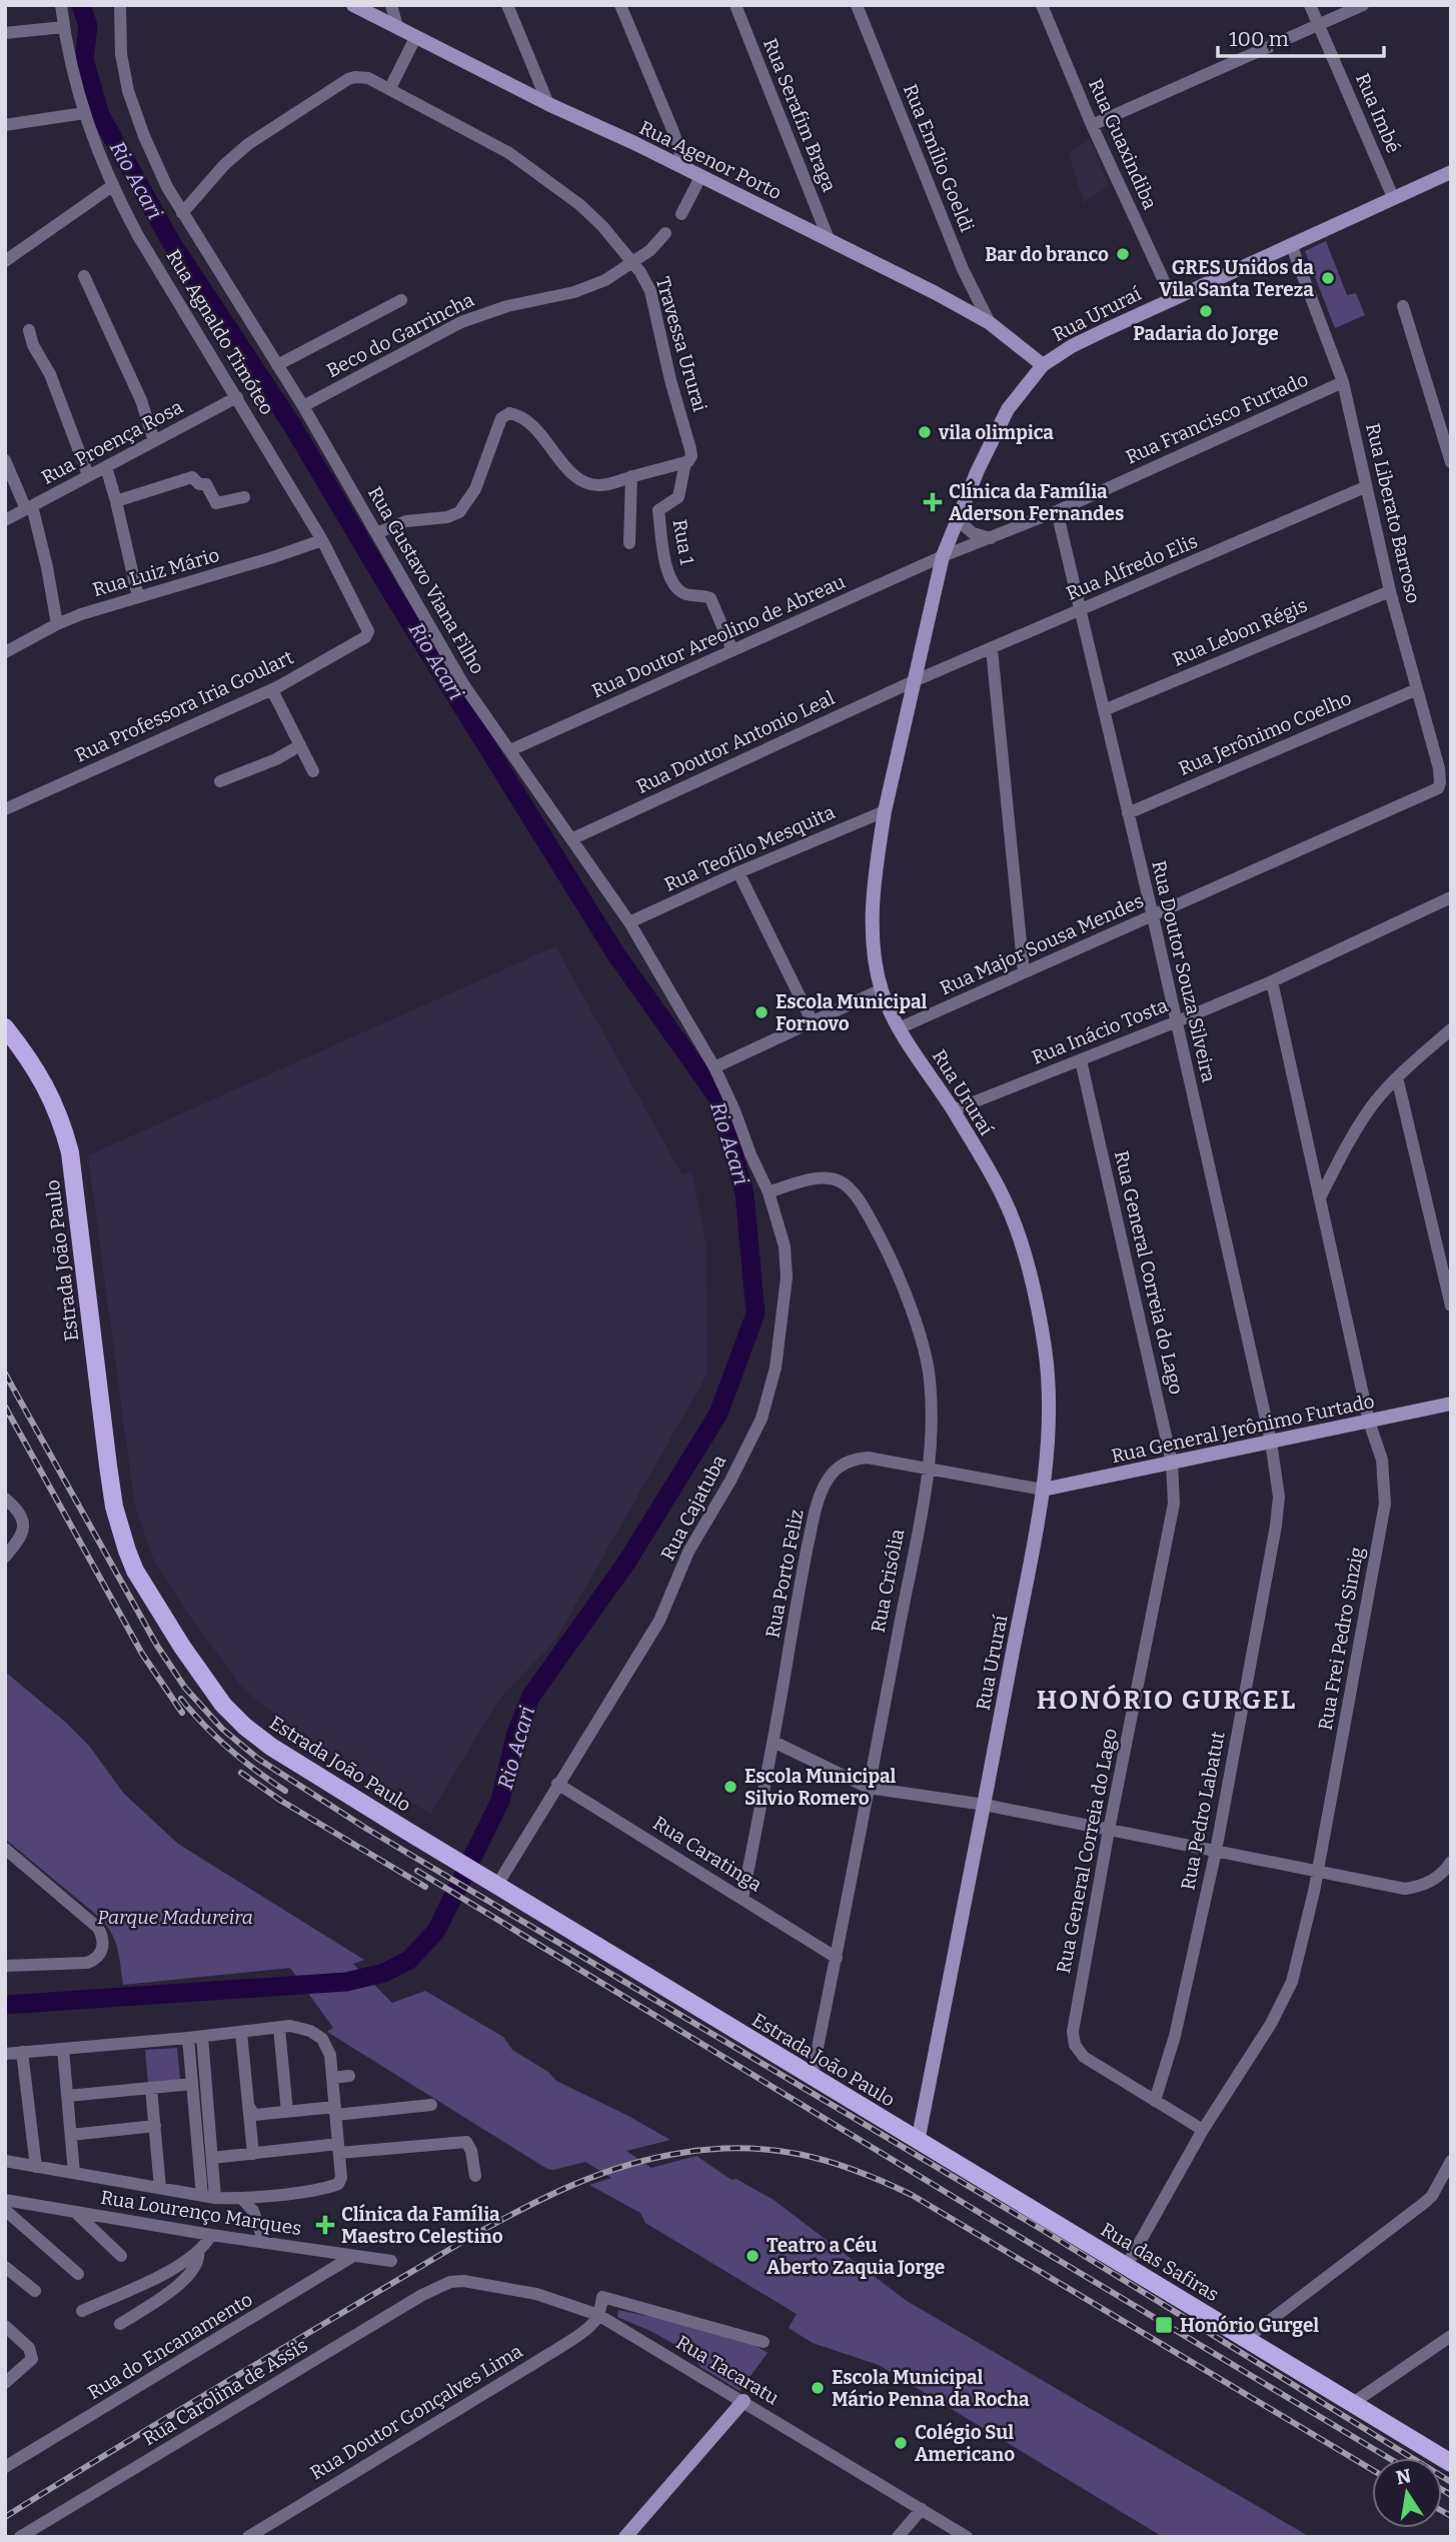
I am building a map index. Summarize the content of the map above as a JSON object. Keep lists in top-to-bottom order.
{
  "streets": {
    "main road": ["Estrada João Paulo", "Rua das Safiras"],
    "street": [
      "Rua Imbé",
      "Rua Serafim Braga",
      "Rua Guaxindiba",
      "Rua Emílio Goeldi",
      "Rua Agenor Porto",
      "Rua Ururaí",
      "Rua Agnaldo Timóteo",
      "Beco do Garrincha",
      "Travessa Ururai",
      "Rua Francisco Furtado",
      "Rua Proença Rosa",
      "Rua Liberato Barroso",
      "Rua 1",
      "Rua Alfredo Elis",
      "Rua Luiz Mário",
      "Rua Gustavo Viana Filho",
      "Rua Lebon Régis",
      "Rua Doutor Areolino de Abreau",
      "Rua Professora Iria Goulart",
      "Rua Jerônimo Coelho",
      "Rua Doutor Antonio Leal",
      "Rua Teofilo Mesquita",
      "Rua Major Sousa Mendes",
      "Rua Doutor Souza Silveira",
      "Rua Inácio Tosta",
      "Rua General Correia do Lago",
      "Rua General Jerônimo Furtado",
      "Rua Cajatuba",
      "Rua Porto Feliz",
      "Rua Crisólia",
      "Rua Frei Pedro Sinzig",
      "Rua Pedro Labatut",
      "Rua Caratinga",
      "Rua Lourenço Marques",
      "Rua do Encanamento",
      "Rua Tacaratu",
      "Rua Carolina de Assis",
      "Rua Doutor Gonçalves Lima"
    ]
  },
  "crossings": [
    ["Rua Imbé", "Rua Ururaí"],
    ["Rua Serafim Braga", "Rua Agenor Porto"],
    ["Rua Guaxindiba", "Rua Ururaí"],
    ["Rua Emílio Goeldi", "Rua Agenor Porto"],
    ["Rua Agenor Porto", "Rua Ururaí"],
    ["Rua Ururaí", "Rua Francisco Furtado"],
    ["Rua Ururaí", "Rua Liberato Barroso"],
    ["Rua Ururaí", "Rua Alfredo Elis"],
    ["Rua Ururaí", "Rua Doutor Areolino de Abreau"],
    ["Rua Ururaí", "Rua Doutor Antonio Leal"],
    ["Rua Ururaí", "Rua Teofilo Mesquita"],
    ["Rua Ururaí", "Rua Major Sousa Mendes"],
    ["Rua Ururaí", "Rua Inácio Tosta"],
    ["Rua Ururaí", "Estrada João Paulo"],
    ["Rua Ururaí", "Rua General Jerônimo Furtado"],
    ["Rua Ururaí", "Rua Porto Feliz"],
    ["Rua Ururaí", "Rua das Safiras"],
    ["Rua Agnaldo Timóteo", "Rua Proença Rosa"],
    ["Rua Agnaldo Timóteo", "Rua Luiz Mário"],
    ["Rua Agnaldo Timóteo", "Rua Professora Iria Goulart"],
    ["Beco do Garrincha", "Travessa Ururai"],
    ["Beco do Garrincha", "Rua Gustavo Viana Filho"],
    ["Travessa Ururai", "Rua 1"],
    ["Travessa Ururai", "Rua Gustavo Viana Filho"],
    ["Rua Francisco Furtado", "Rua Liberato Barroso"],
    ["Rua Francisco Furtado", "Rua Doutor Areolino de Abreau"],
    ["Rua Francisco Furtado", "Rua Doutor Souza Silveira"],
    ["Rua Liberato Barroso", "Rua Alfredo Elis"],
    ["Rua Liberato Barroso", "Rua Lebon Régis"],
    ["Rua Liberato Barroso", "Rua Jerônimo Coelho"],
    ["Rua Liberato Barroso", "Rua Major Sousa Mendes"],
    ["Rua 1", "Rua Doutor Areolino de Abreau"],
    ["Rua Alfredo Elis", "Rua Doutor Antonio Leal"],
    ["Rua Alfredo Elis", "Rua Doutor Souza Silveira"],
    ["Rua Gustavo Viana Filho", "Rua Doutor Areolino de Abreau"],
    ["Rua Gustavo Viana Filho", "Rua Doutor Antonio Leal"],
    ["Rua Gustavo Viana Filho", "Rua Teofilo Mesquita"],
    ["Rua Gustavo Viana Filho", "Rua Cajatuba"],
    ["Rua Lebon Régis", "Rua Doutor Souza Silveira"],
    ["Rua Jerônimo Coelho", "Rua Doutor Souza Silveira"],
    ["Rua Major Sousa Mendes", "Rua Doutor Souza Silveira"],
    ["Rua Doutor Souza Silveira", "Rua Inácio Tosta"],
    ["Rua Doutor Souza Silveira", "Rua General Jerônimo Furtado"],
    ["Rua Doutor Souza Silveira", "Rua Pedro Labatut"],
    ["Rua Inácio Tosta", "Rua General Correia do Lago"],
    ["Rua Inácio Tosta", "Rua Frei Pedro Sinzig"],
    ["Estrada João Paulo", "Rua Cajatuba"],
    ["Estrada João Paulo", "Rua Crisólia"],
    ["Estrada João Paulo", "Rua das Safiras"],
    ["Rua General Correia do Lago", "Rua General Jerônimo Furtado"],
    ["Rua General Correia do Lago", "Rua Frei Pedro Sinzig"],
    ["Rua General Correia do Lago", "Rua Pedro Labatut"],
    ["Rua General Jerônimo Furtado", "Rua Porto Feliz"],
    ["Rua General Jerônimo Furtado", "Rua Frei Pedro Sinzig"],
    ["Rua General Jerônimo Furtado", "Rua Pedro Labatut"],
    ["Rua Cajatuba", "Rua Crisólia"],
    ["Rua Cajatuba", "Rua Caratinga"],
    ["Rua Porto Feliz", "Rua Crisólia"],
    ["Rua Porto Feliz", "Rua Caratinga"],
    ["Rua Crisólia", "Rua Caratinga"],
    ["Rua Frei Pedro Sinzig", "Rua das Safiras"],
    ["Rua Lourenço Marques", "Rua do Encanamento"],
    ["Rua Tacaratu", "Rua Carolina de Assis"],
    ["Rua Tacaratu", "Rua Doutor Gonçalves Lima"]
  ],
  "districts": ["HONÓRIO GURGEL"],
  "water": ["Rio Acari"],
  "parks": ["Parque Madureira"],
  "places": {
    "other": [
      "Bar do branco",
      "GRES Unidos da Vila Santa Tereza",
      "Padaria do Jorge",
      "vila olimpica",
      "Escola Municipal Fornovo",
      "Escola Municipal Silvio Romero",
      "Teatro a Céu Aberto Zaquia Jorge",
      "Escola Municipal Mário Penna da Rocha",
      "Colégio Sul Americano"
    ],
    "health": ["Clínica da Família Aderson Fernandes", "Clínica da Família Maestro Celestino"],
    "transit": ["Honório Gurgel"]
  },
  "scale_bar": "100 m",
  "north": "top"
}
